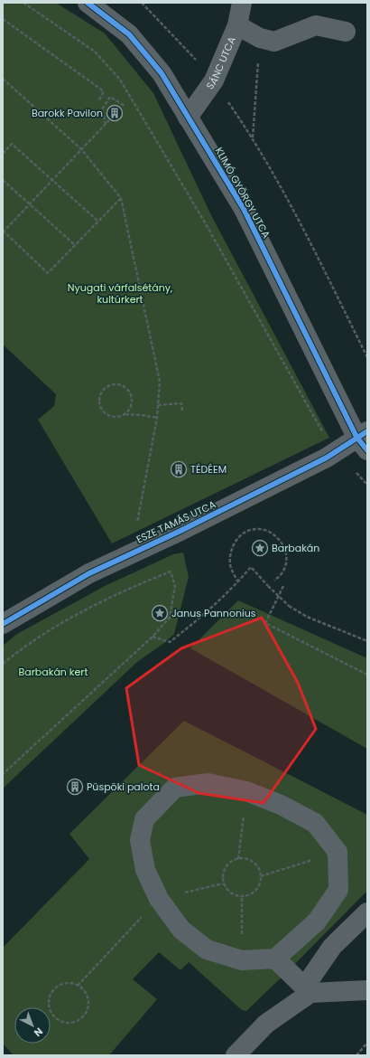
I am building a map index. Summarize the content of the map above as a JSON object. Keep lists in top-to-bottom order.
{
  "streets": {
    "street": ["SÁNC UTCA", "KLIMÓ GYÖRGY UTCA", "ESZE TAMÁS UTCA"]
  },
  "crossings": [
    ["SÁNC UTCA", "KLIMÓ GYÖRGY UTCA"],
    ["KLIMÓ GYÖRGY UTCA", "ESZE TAMÁS UTCA"]
  ],
  "parks": ["Nyugati várfalsétány, kultúrkert", "Barbakán kert"],
  "places": {
    "building": ["Barokk Pavilon", "TÉDÉEM", "Püspöki palota"],
    "place": ["Barbakán", "Janus Pannonius"]
  },
  "north": "bottom right"
}
